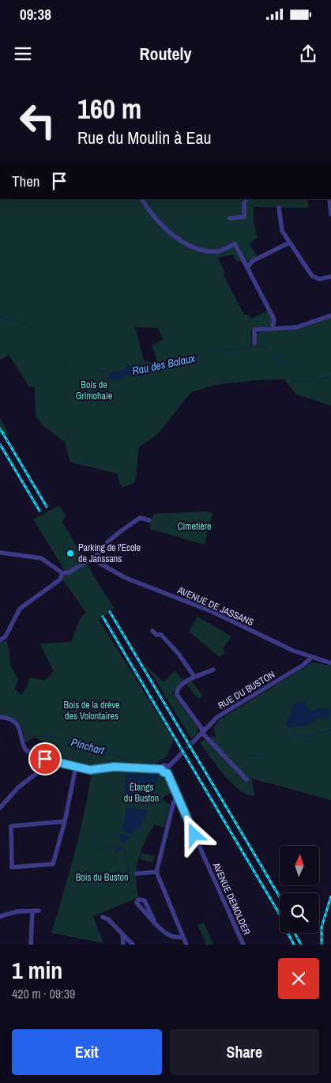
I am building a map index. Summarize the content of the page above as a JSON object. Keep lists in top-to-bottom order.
{
  "streets": {
    "street": ["AVENUE DE JASSANS", "RUE DU BUSTON", "AVENUE DEMOLDER"]
  },
  "crossings": [
    ["AVENUE DE JASSANS", "RUE DU BUSTON"]
  ],
  "water": ["Rau des Balaux", "Pinchart"],
  "parks": [
    "Bois de Grimohaie",
    "Cimetière",
    "Bois de la drève des Volontaires",
    "Étangs du Buston",
    "Bois du Buston"
  ],
  "places": ["Parking de l'Ecole de Janssans"],
  "north": "top",
  "page": {
    "status": "09:38",
    "header": "Routely",
    "turn": ["160 m", "Rue du Moulin à Eau"],
    "then": "Then",
    "heading": ["1 min", "420 m · 09:39"],
    "buttons": ["Exit", "Share"]
  }
}
